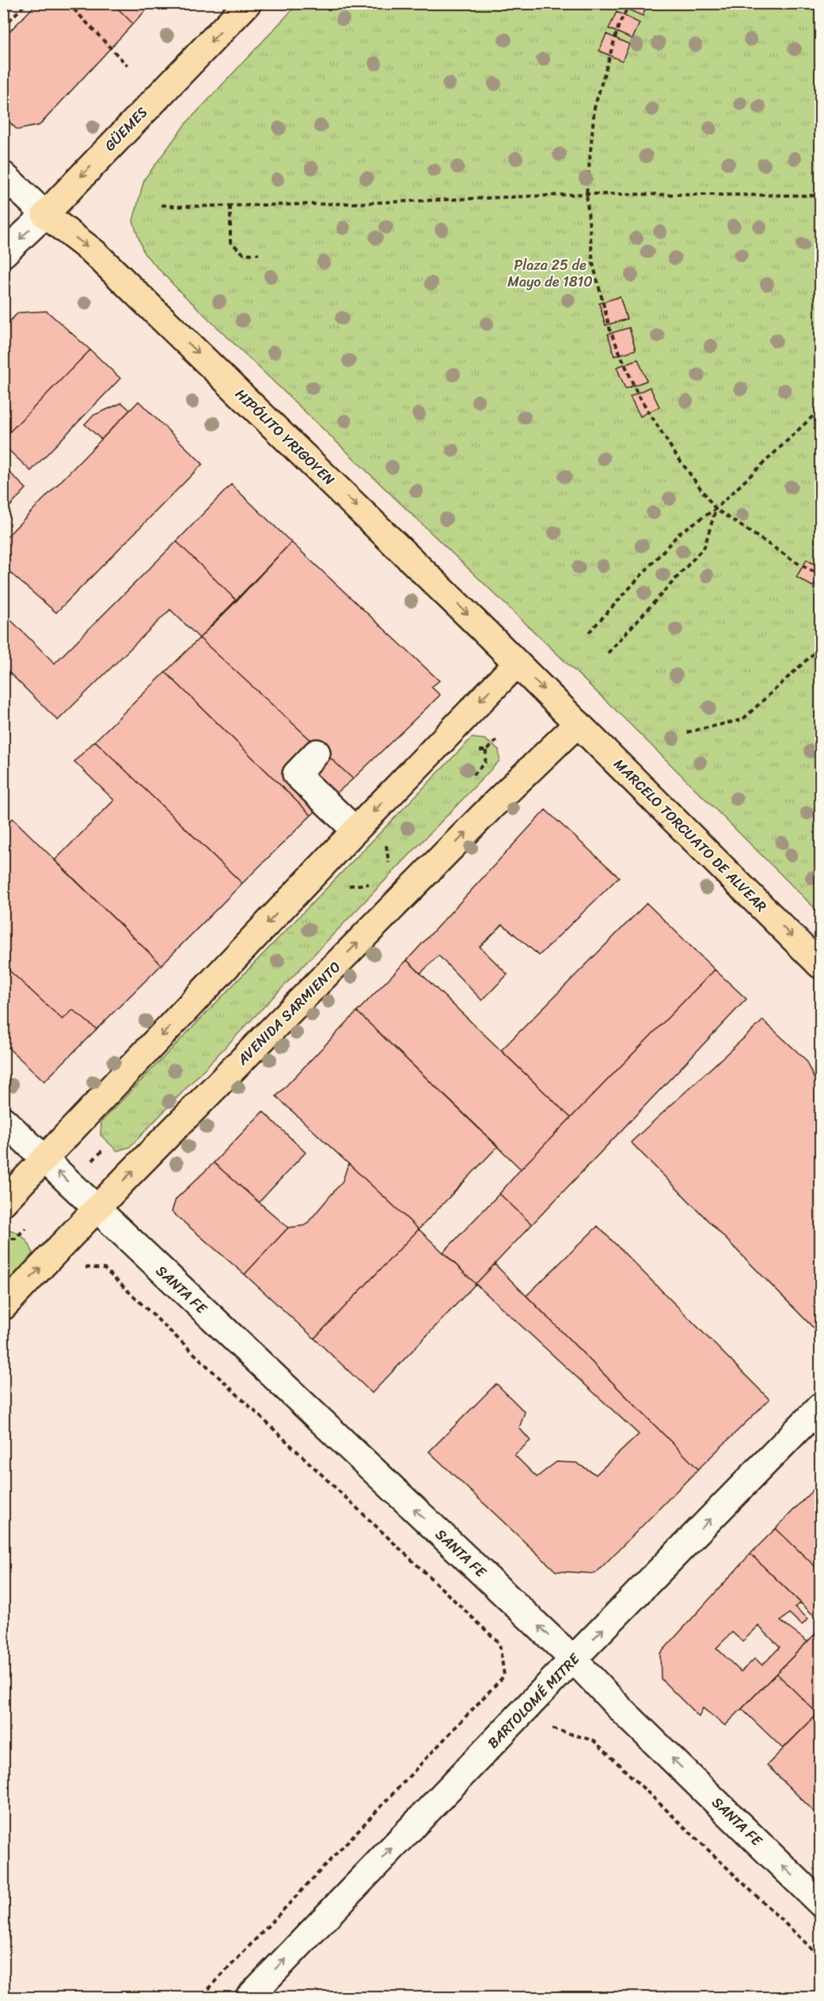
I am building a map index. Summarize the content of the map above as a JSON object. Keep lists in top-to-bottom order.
{
  "streets": {
    "main road": [
      "GÜEMES",
      "HIPÓLITO YRIGOYEN",
      "MARCELO TORCUATO DE ALVEAR",
      "AVENIDA SARMIENTO"
    ],
    "street": ["SANTA FE", "BARTOLOMÉ MITRE"]
  },
  "crossings": [
    ["GÜEMES", "HIPÓLITO YRIGOYEN"],
    ["HIPÓLITO YRIGOYEN", "MARCELO TORCUATO DE ALVEAR"],
    ["HIPÓLITO YRIGOYEN", "AVENIDA SARMIENTO"],
    ["MARCELO TORCUATO DE ALVEAR", "AVENIDA SARMIENTO"],
    ["AVENIDA SARMIENTO", "SANTA FE"],
    ["SANTA FE", "BARTOLOMÉ MITRE"]
  ],
  "one_way": [
    "GÜEMES",
    "HIPÓLITO YRIGOYEN",
    "MARCELO TORCUATO DE ALVEAR",
    "SANTA FE",
    "BARTOLOMÉ MITRE"
  ],
  "parks": ["Plaza 25 de Mayo de 1810"]
}
